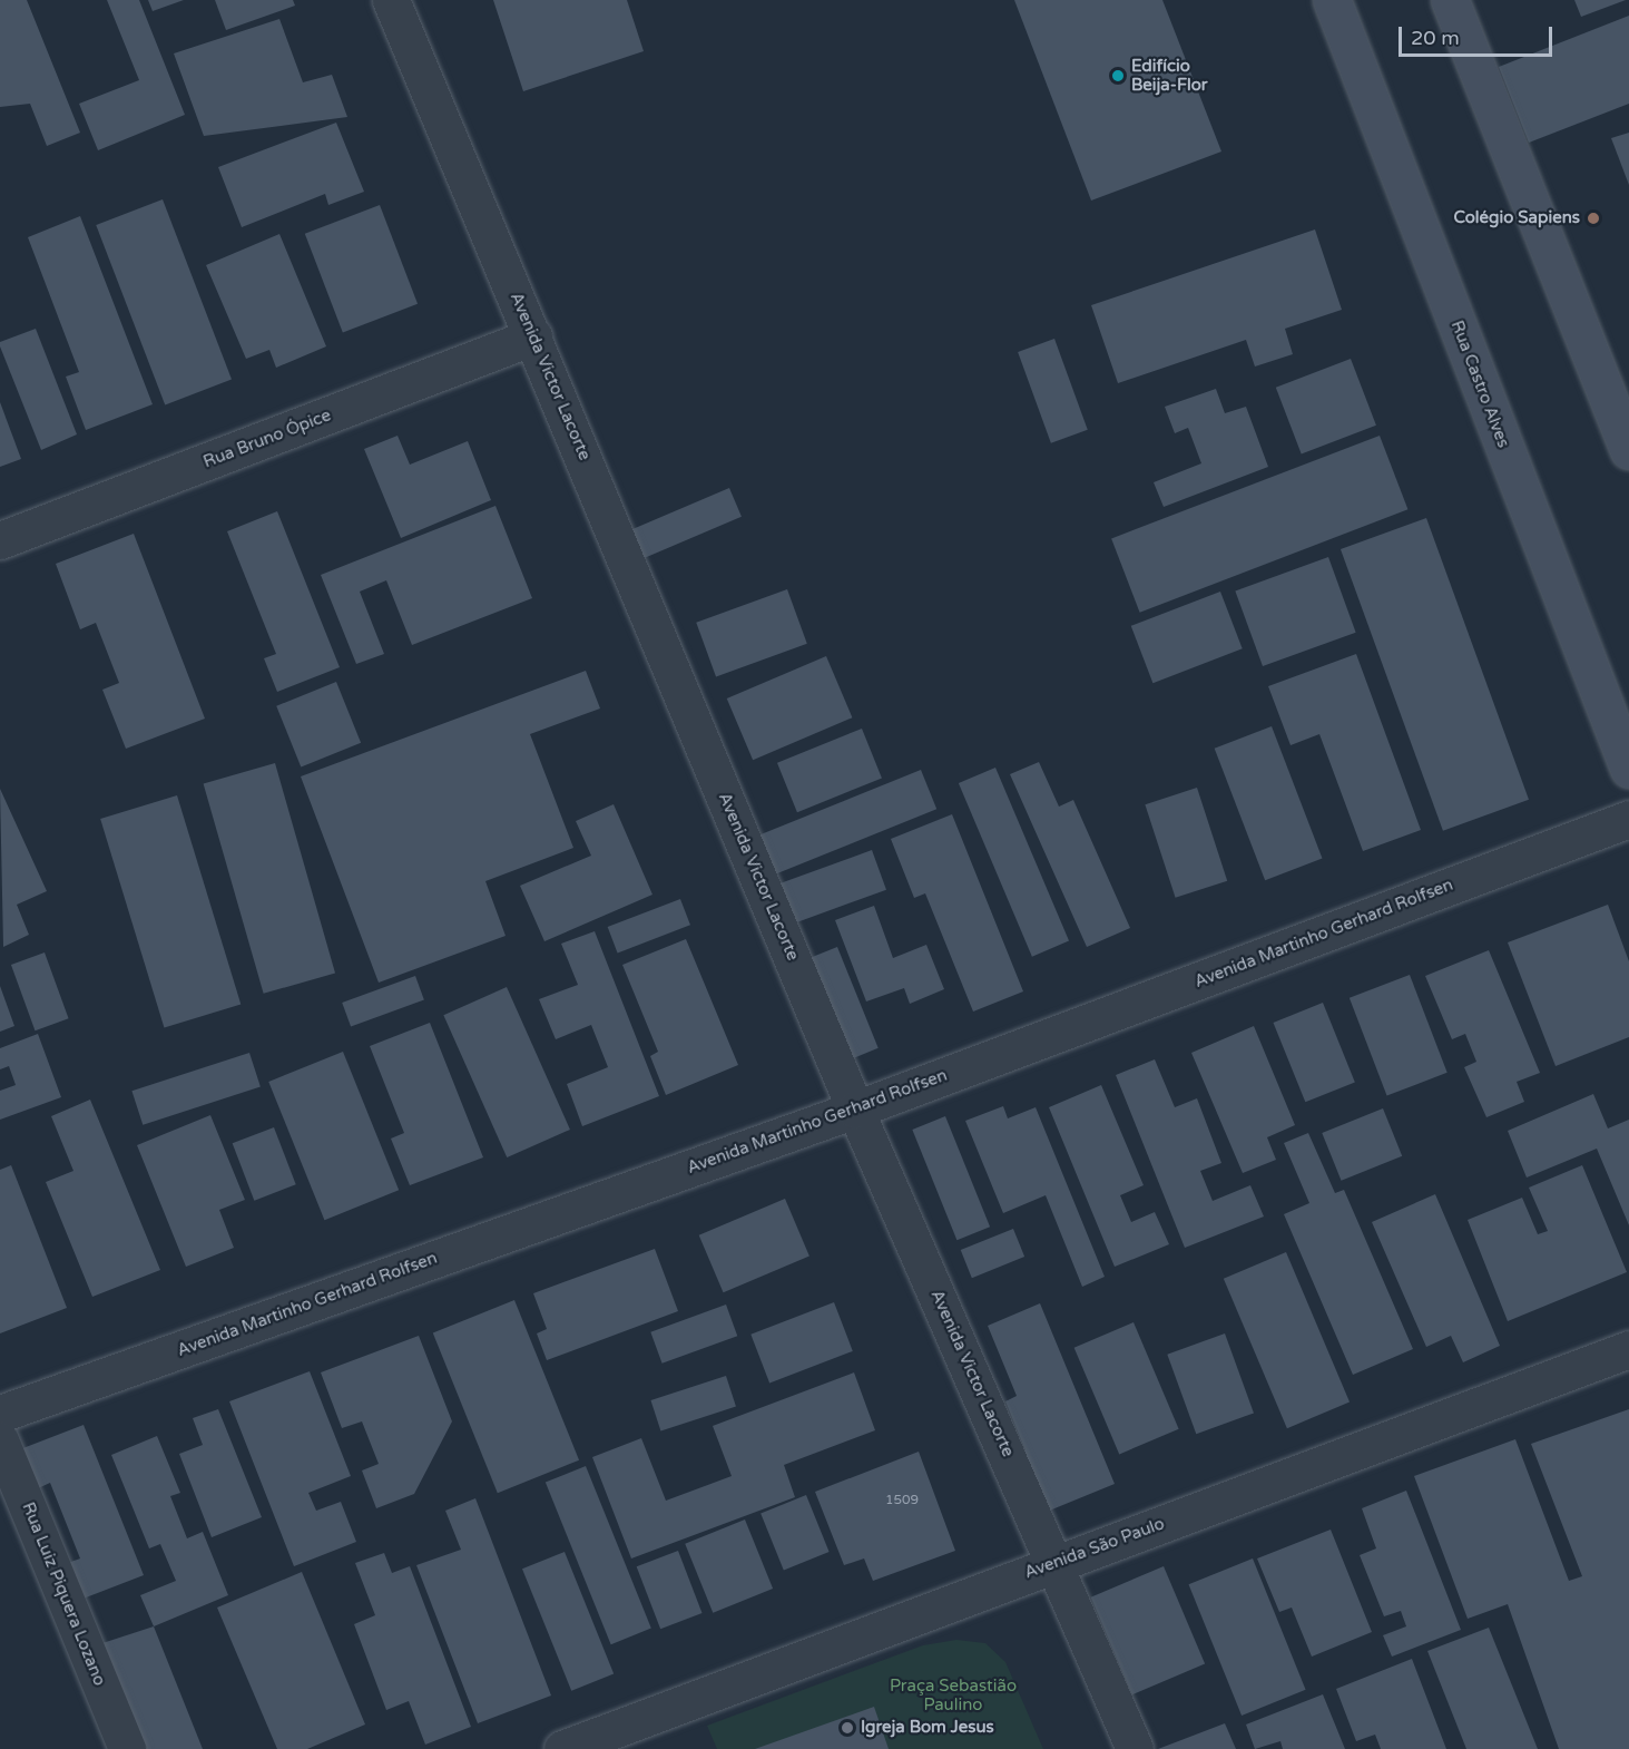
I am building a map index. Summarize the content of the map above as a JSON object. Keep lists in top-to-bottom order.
{
  "streets": {
    "main road": ["Rua Castro Alves"],
    "street": [
      "Avenida Victor Lacorte",
      "Rua Bruno Ópice",
      "Avenida Martinho Gerhard Rolfsen",
      "Avenida São Paulo",
      "Rua Luiz Piquera Lozano"
    ]
  },
  "crossings": [
    ["Avenida Victor Lacorte", "Rua Bruno Ópice"],
    ["Avenida Victor Lacorte", "Avenida Martinho Gerhard Rolfsen"],
    ["Avenida Victor Lacorte", "Avenida São Paulo"]
  ],
  "parks": ["Praça Sebastião Paulino"],
  "places": ["Edifício Beija-Flor", "Colégio Sapiens", "Igreja Bom Jesus"],
  "house_numbers": ["1509"],
  "scale_bar": "20 m"
}
